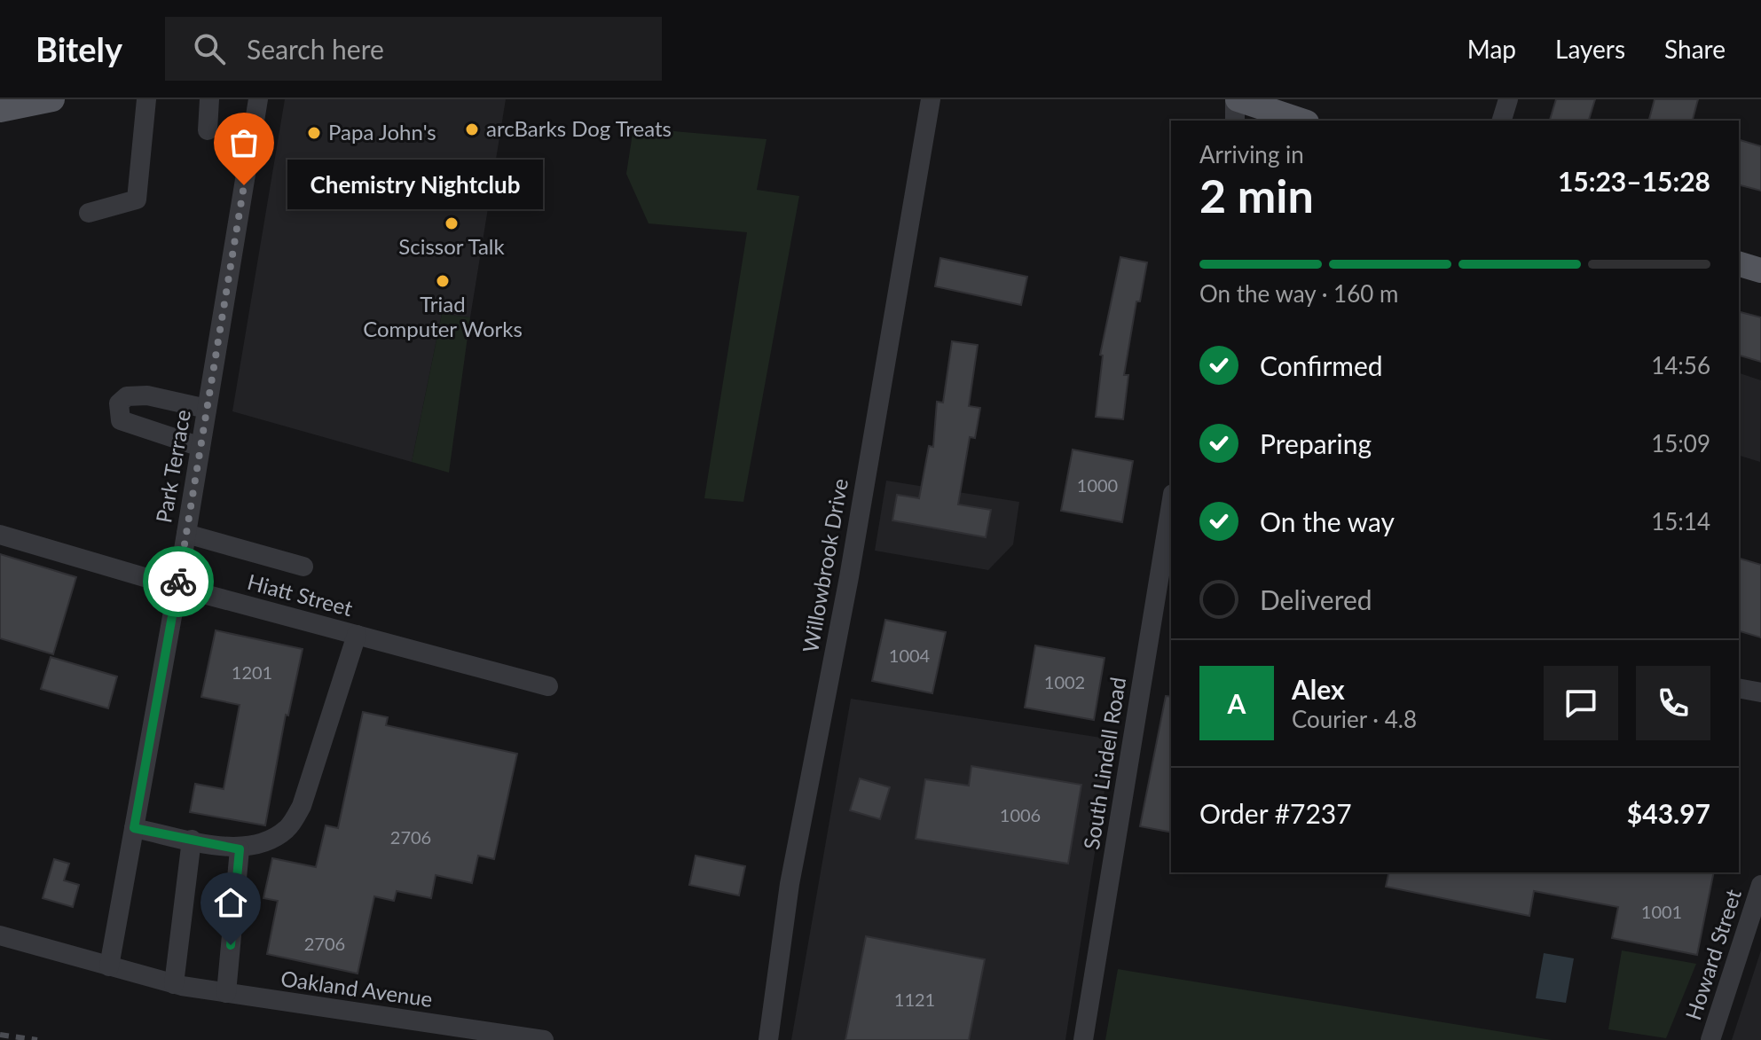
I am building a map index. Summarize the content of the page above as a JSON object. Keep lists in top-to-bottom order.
{
  "streets": {
    "street": [
      "Park Terrace",
      "Willowbrook Drive",
      "Hiatt Street",
      "South Lindell Road",
      "Howard Street",
      "Oakland Avenue"
    ]
  },
  "crossings": [
    ["Park Terrace", "Hiatt Street"],
    ["Park Terrace", "Oakland Avenue"]
  ],
  "places": [
    "arcBarks Dog Treats",
    "Papa John's",
    "Chemistry Nightclub",
    "Scissor Talk",
    "Triad Computer Works"
  ],
  "house_numbers": [
    "1000",
    "1004",
    "1201",
    "1002",
    "1006",
    "2706",
    "1001",
    "2706",
    "1121"
  ],
  "page": {
    "header": "Bitely",
    "search": "Search here",
    "nav": ["Map", "Layers", "Share"],
    "heading": ["2 min", "Arriving in", "15:23–15:28"],
    "panel": [
      "Alex",
      "Courier · 4.8",
      "Order #7237",
      "$43.97"
    ],
    "bubble": "Chemistry Nightclub",
    "bar": "On the way · 160 m",
    "list": [
      ["Confirmed", "14:56"],
      ["Preparing", "15:09"],
      ["On the way", "15:14"],
      "Delivered"
    ],
    "round": "A"
  }
}
